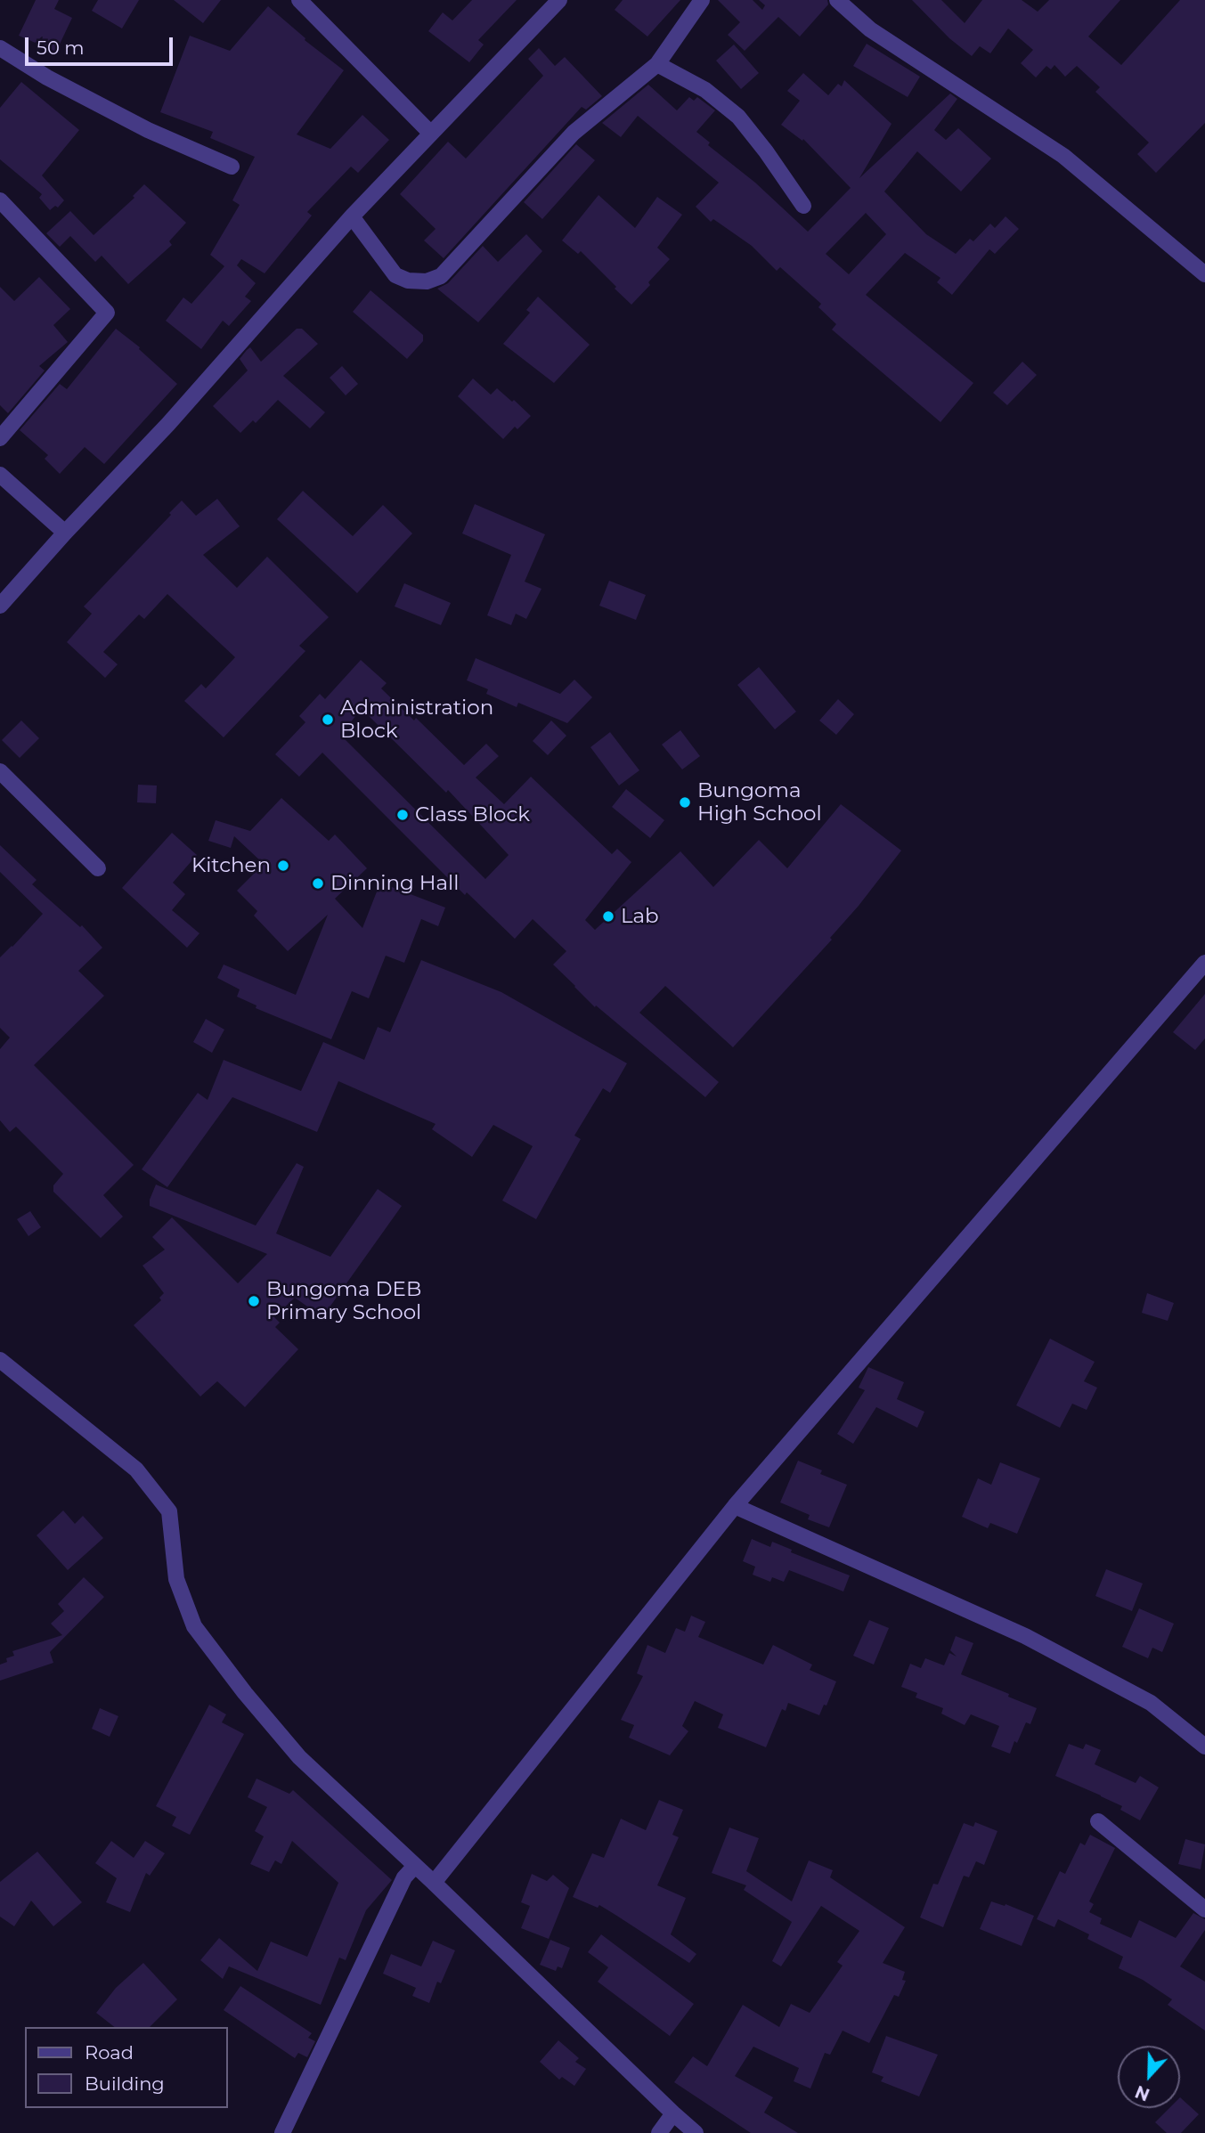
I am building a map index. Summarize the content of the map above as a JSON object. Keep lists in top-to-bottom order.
{
  "places": [
    "Administration Block",
    "Bungoma High School",
    "Class Block",
    "Kitchen",
    "Dinning Hall",
    "Lab",
    "Bungoma DEB Primary School"
  ],
  "legend": ["Road", "Building"],
  "scale_bar": "50 m",
  "north": "bottom"
}
